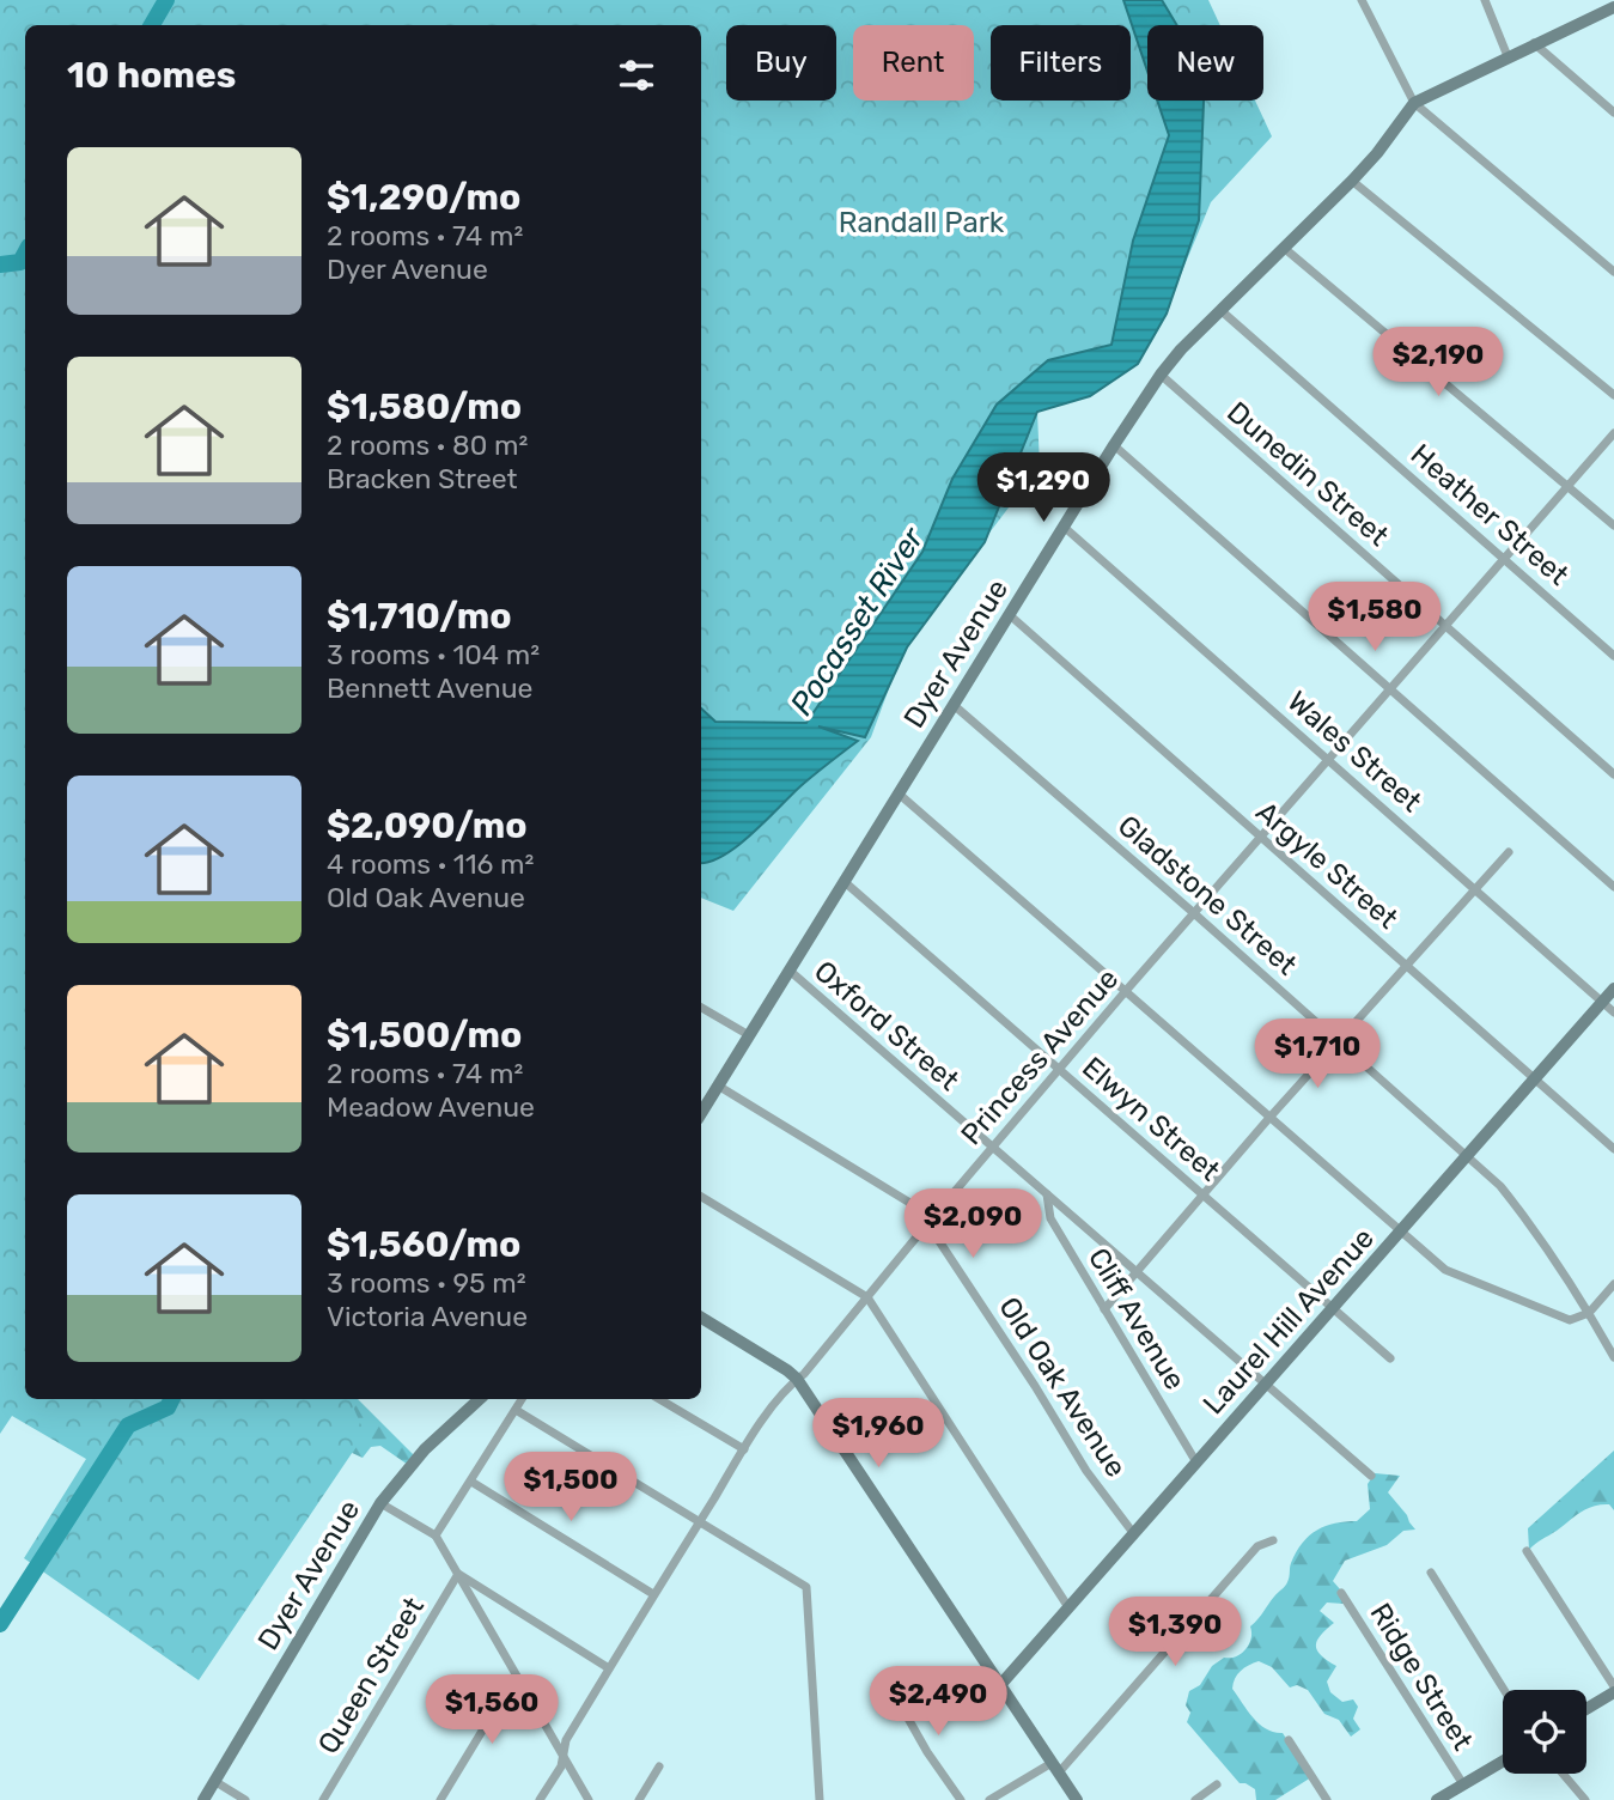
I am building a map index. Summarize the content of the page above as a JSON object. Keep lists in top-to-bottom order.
{
  "streets": {
    "main road": ["Dyer Avenue", "Laurel Hill Avenue"],
    "street": [
      "Dunedin Street",
      "Heather Street",
      "Wales Street",
      "Argyle Street",
      "Gladstone Street",
      "Oxford Street",
      "Princess Avenue",
      "Elwyn Street",
      "Cliff Avenue",
      "Old Oak Avenue",
      "Queen Street",
      "Ridge Street"
    ]
  },
  "crossings": [
    ["Dunedin Street", "Dyer Avenue"],
    ["Dunedin Street", "Princess Avenue"],
    ["Heather Street", "Dyer Avenue"],
    ["Heather Street", "Princess Avenue"],
    ["Dyer Avenue", "Wales Street"],
    ["Dyer Avenue", "Argyle Street"],
    ["Dyer Avenue", "Gladstone Street"],
    ["Dyer Avenue", "Oxford Street"],
    ["Dyer Avenue", "Elwyn Street"],
    ["Dyer Avenue", "Old Oak Avenue"],
    ["Wales Street", "Princess Avenue"],
    ["Wales Street", "Laurel Hill Avenue"],
    ["Argyle Street", "Princess Avenue"],
    ["Argyle Street", "Laurel Hill Avenue"],
    ["Gladstone Street", "Princess Avenue"],
    ["Gladstone Street", "Laurel Hill Avenue"],
    ["Oxford Street", "Princess Avenue"],
    ["Oxford Street", "Cliff Avenue"],
    ["Oxford Street", "Laurel Hill Avenue"],
    ["Princess Avenue", "Elwyn Street"],
    ["Princess Avenue", "Old Oak Avenue"],
    ["Elwyn Street", "Laurel Hill Avenue"],
    ["Cliff Avenue", "Laurel Hill Avenue"],
    ["Laurel Hill Avenue", "Old Oak Avenue"]
  ],
  "water": ["Pocasset River"],
  "parks": ["Randall Park"],
  "page": {
    "chip": [
      "Buy",
      "Rent",
      "Filters",
      "New"
    ],
    "heading": "10 homes",
    "list": [
      {
        "name": "$1,290/mo",
        "note": "2 rooms · 74 m² · Dyer Avenue"
      },
      {
        "name": "$1,580/mo",
        "note": "2 rooms · 80 m² · Bracken Street"
      },
      {
        "name": "$1,710/mo",
        "note": "3 rooms · 104 m² · Bennett Avenue"
      },
      {
        "name": "$2,090/mo",
        "note": "4 rooms · 116 m² · Old Oak Avenue"
      },
      {
        "name": "$1,500/mo",
        "note": "2 rooms · 74 m² · Meadow Avenue"
      },
      {
        "name": "$1,560/mo",
        "note": "3 rooms · 95 m² · Victoria Avenue"
      }
    ],
    "price": [
      "$2,190",
      "$1,290",
      "$1,580",
      "$1,710",
      "$2,090",
      "$1,960",
      "$1,500",
      "$1,390",
      "$2,490",
      "$1,560"
    ]
  }
}
